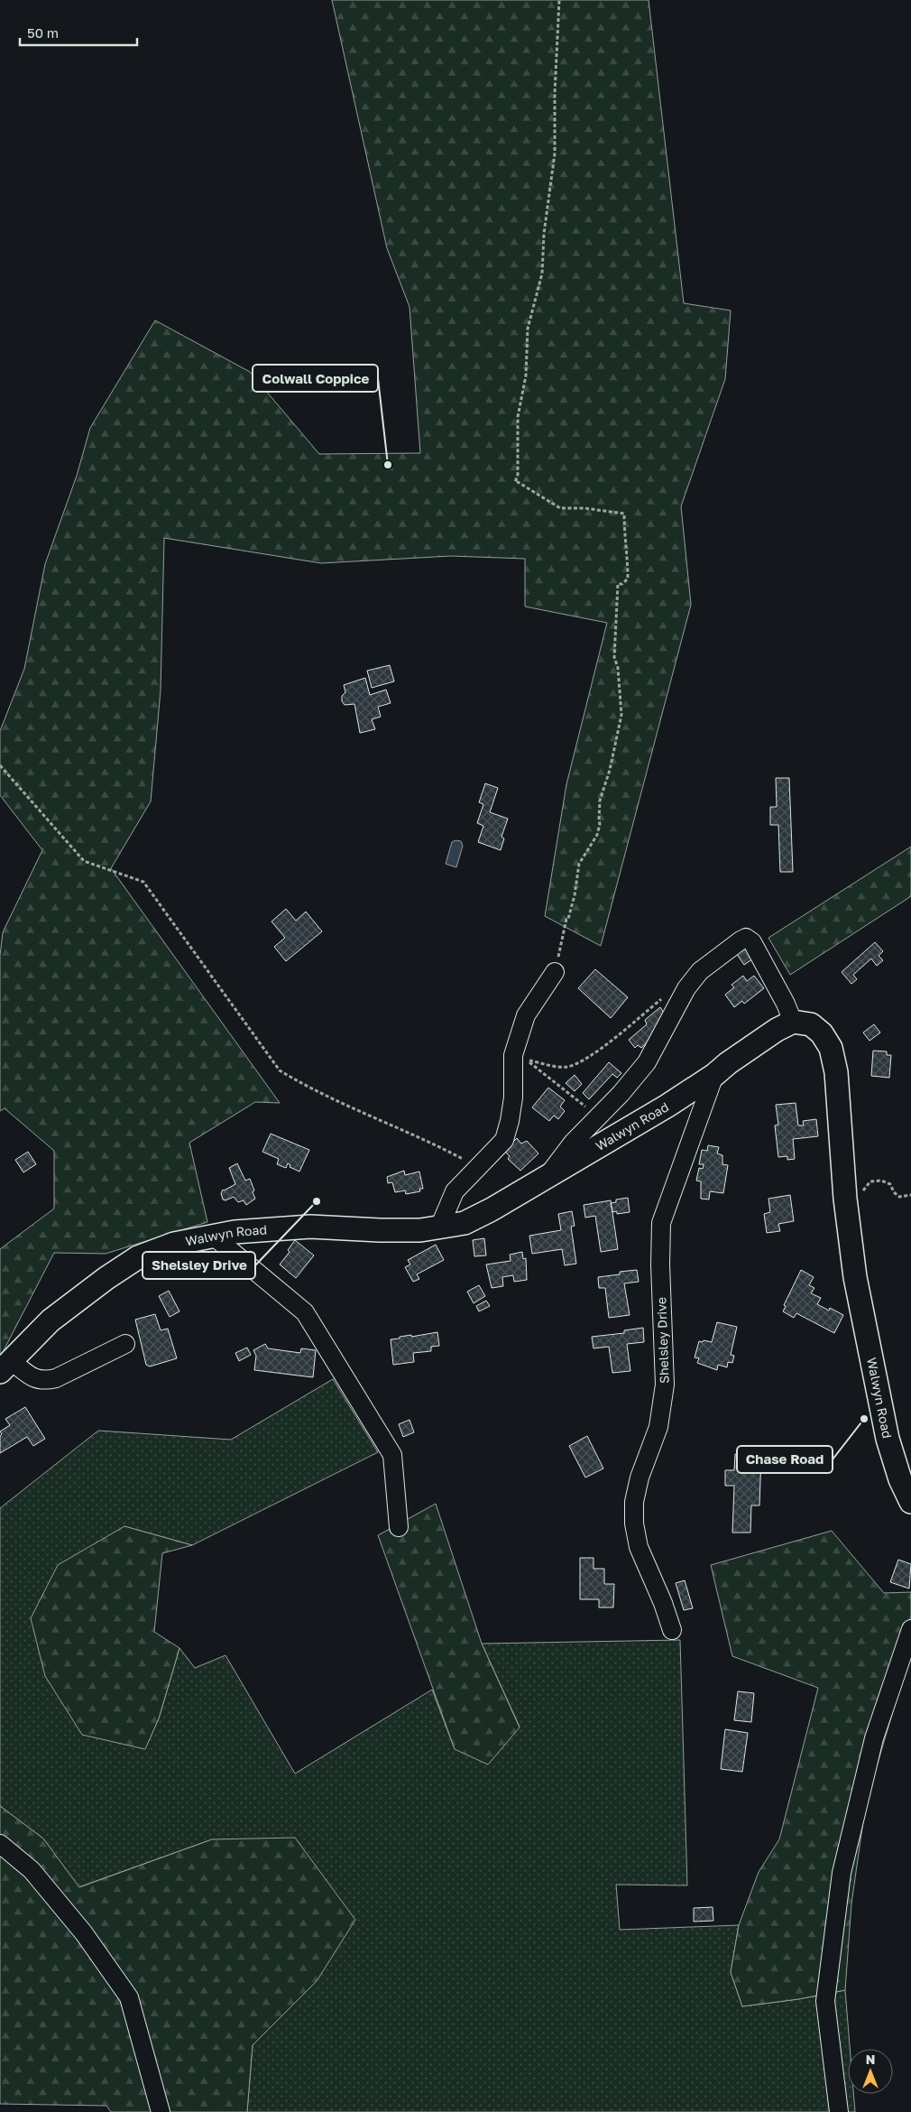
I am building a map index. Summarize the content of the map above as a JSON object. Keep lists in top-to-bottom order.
{
  "streets": {
    "main road": ["Walwyn Road"],
    "street": ["Shelsley Drive"]
  },
  "crossings": [
    ["Walwyn Road", "Shelsley Drive"]
  ],
  "places": ["Colwall Coppice", "Shelsley Drive", "Chase Road"],
  "scale_bar": "50 m",
  "north": "top"
}
